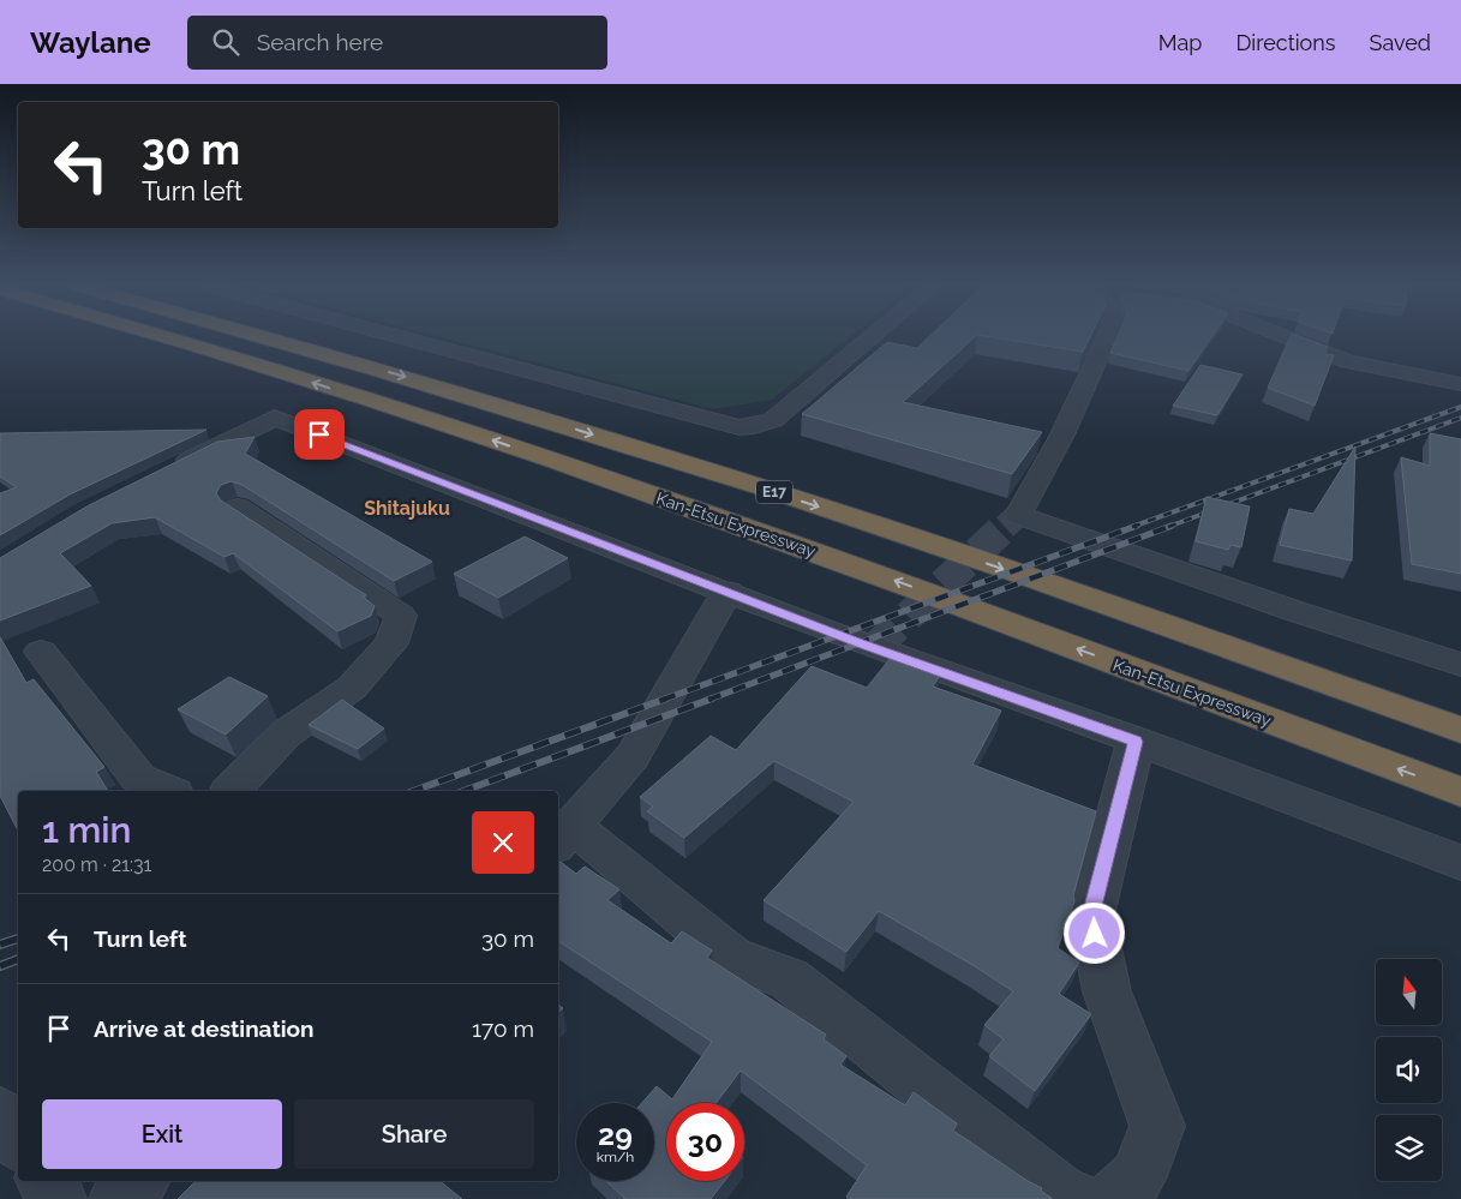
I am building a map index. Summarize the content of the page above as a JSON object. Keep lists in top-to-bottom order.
{
  "streets": {
    "highway": ["E17", "Kan-Etsu Expressway"]
  },
  "districts": ["Shitajuku"],
  "north": "top",
  "page": {
    "header": "Waylane",
    "search": "Search here",
    "nav": ["Map", "Directions", "Saved"],
    "turn": ["30 m", "Turn left"],
    "heading": ["1 min", "200 m · 21:31"],
    "list": [
      {
        "name": "Turn left",
        "value": "30 m"
      },
      {
        "name": "Arrive at destination",
        "value": "170 m"
      }
    ],
    "buttons": ["Exit", "Share"],
    "speed": "29 km/h",
    "limit": "30"
  }
}
